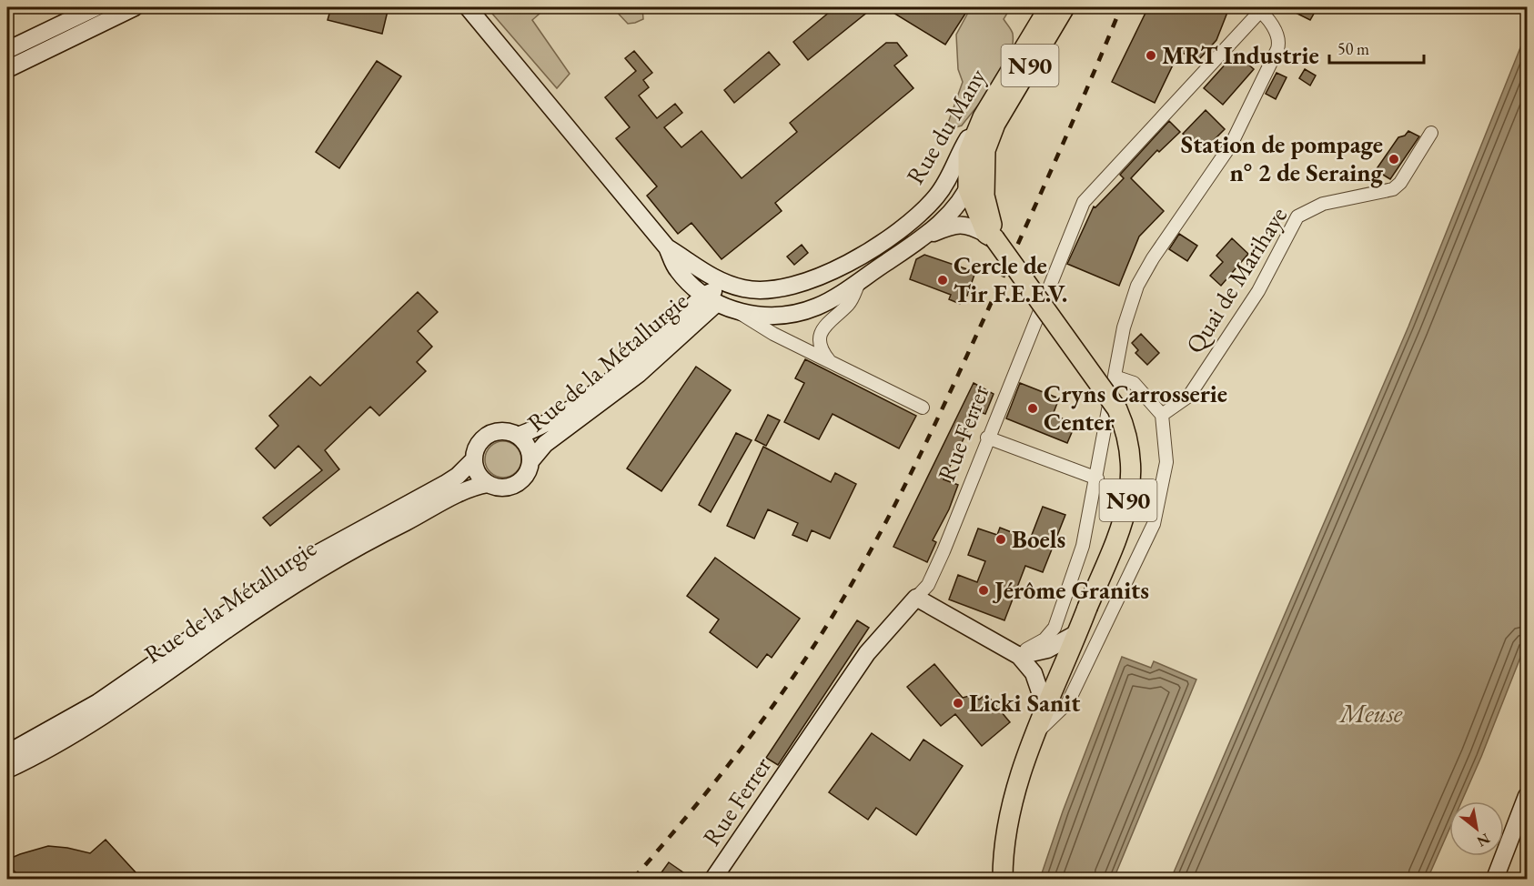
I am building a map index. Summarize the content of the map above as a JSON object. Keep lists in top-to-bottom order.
{
  "streets": {
    "main road": ["N90", "Rue du Many"],
    "street": ["Quai de Marihaye", "Rue de la Métallurgie", "Rue Ferrer"]
  },
  "crossings": [
    ["N90", "Rue du Many"]
  ],
  "water": ["Meuse"],
  "places": [
    "MRT Industrie",
    "Station de pompage n° 2 de Seraing",
    "Cercle de Tir F.E.E.V.",
    "Cryns Carrosserie Center",
    "Boels",
    "Jérôme Granits",
    "Licki Sanit"
  ],
  "scale_bar": "50 m",
  "north": "bottom right"
}
